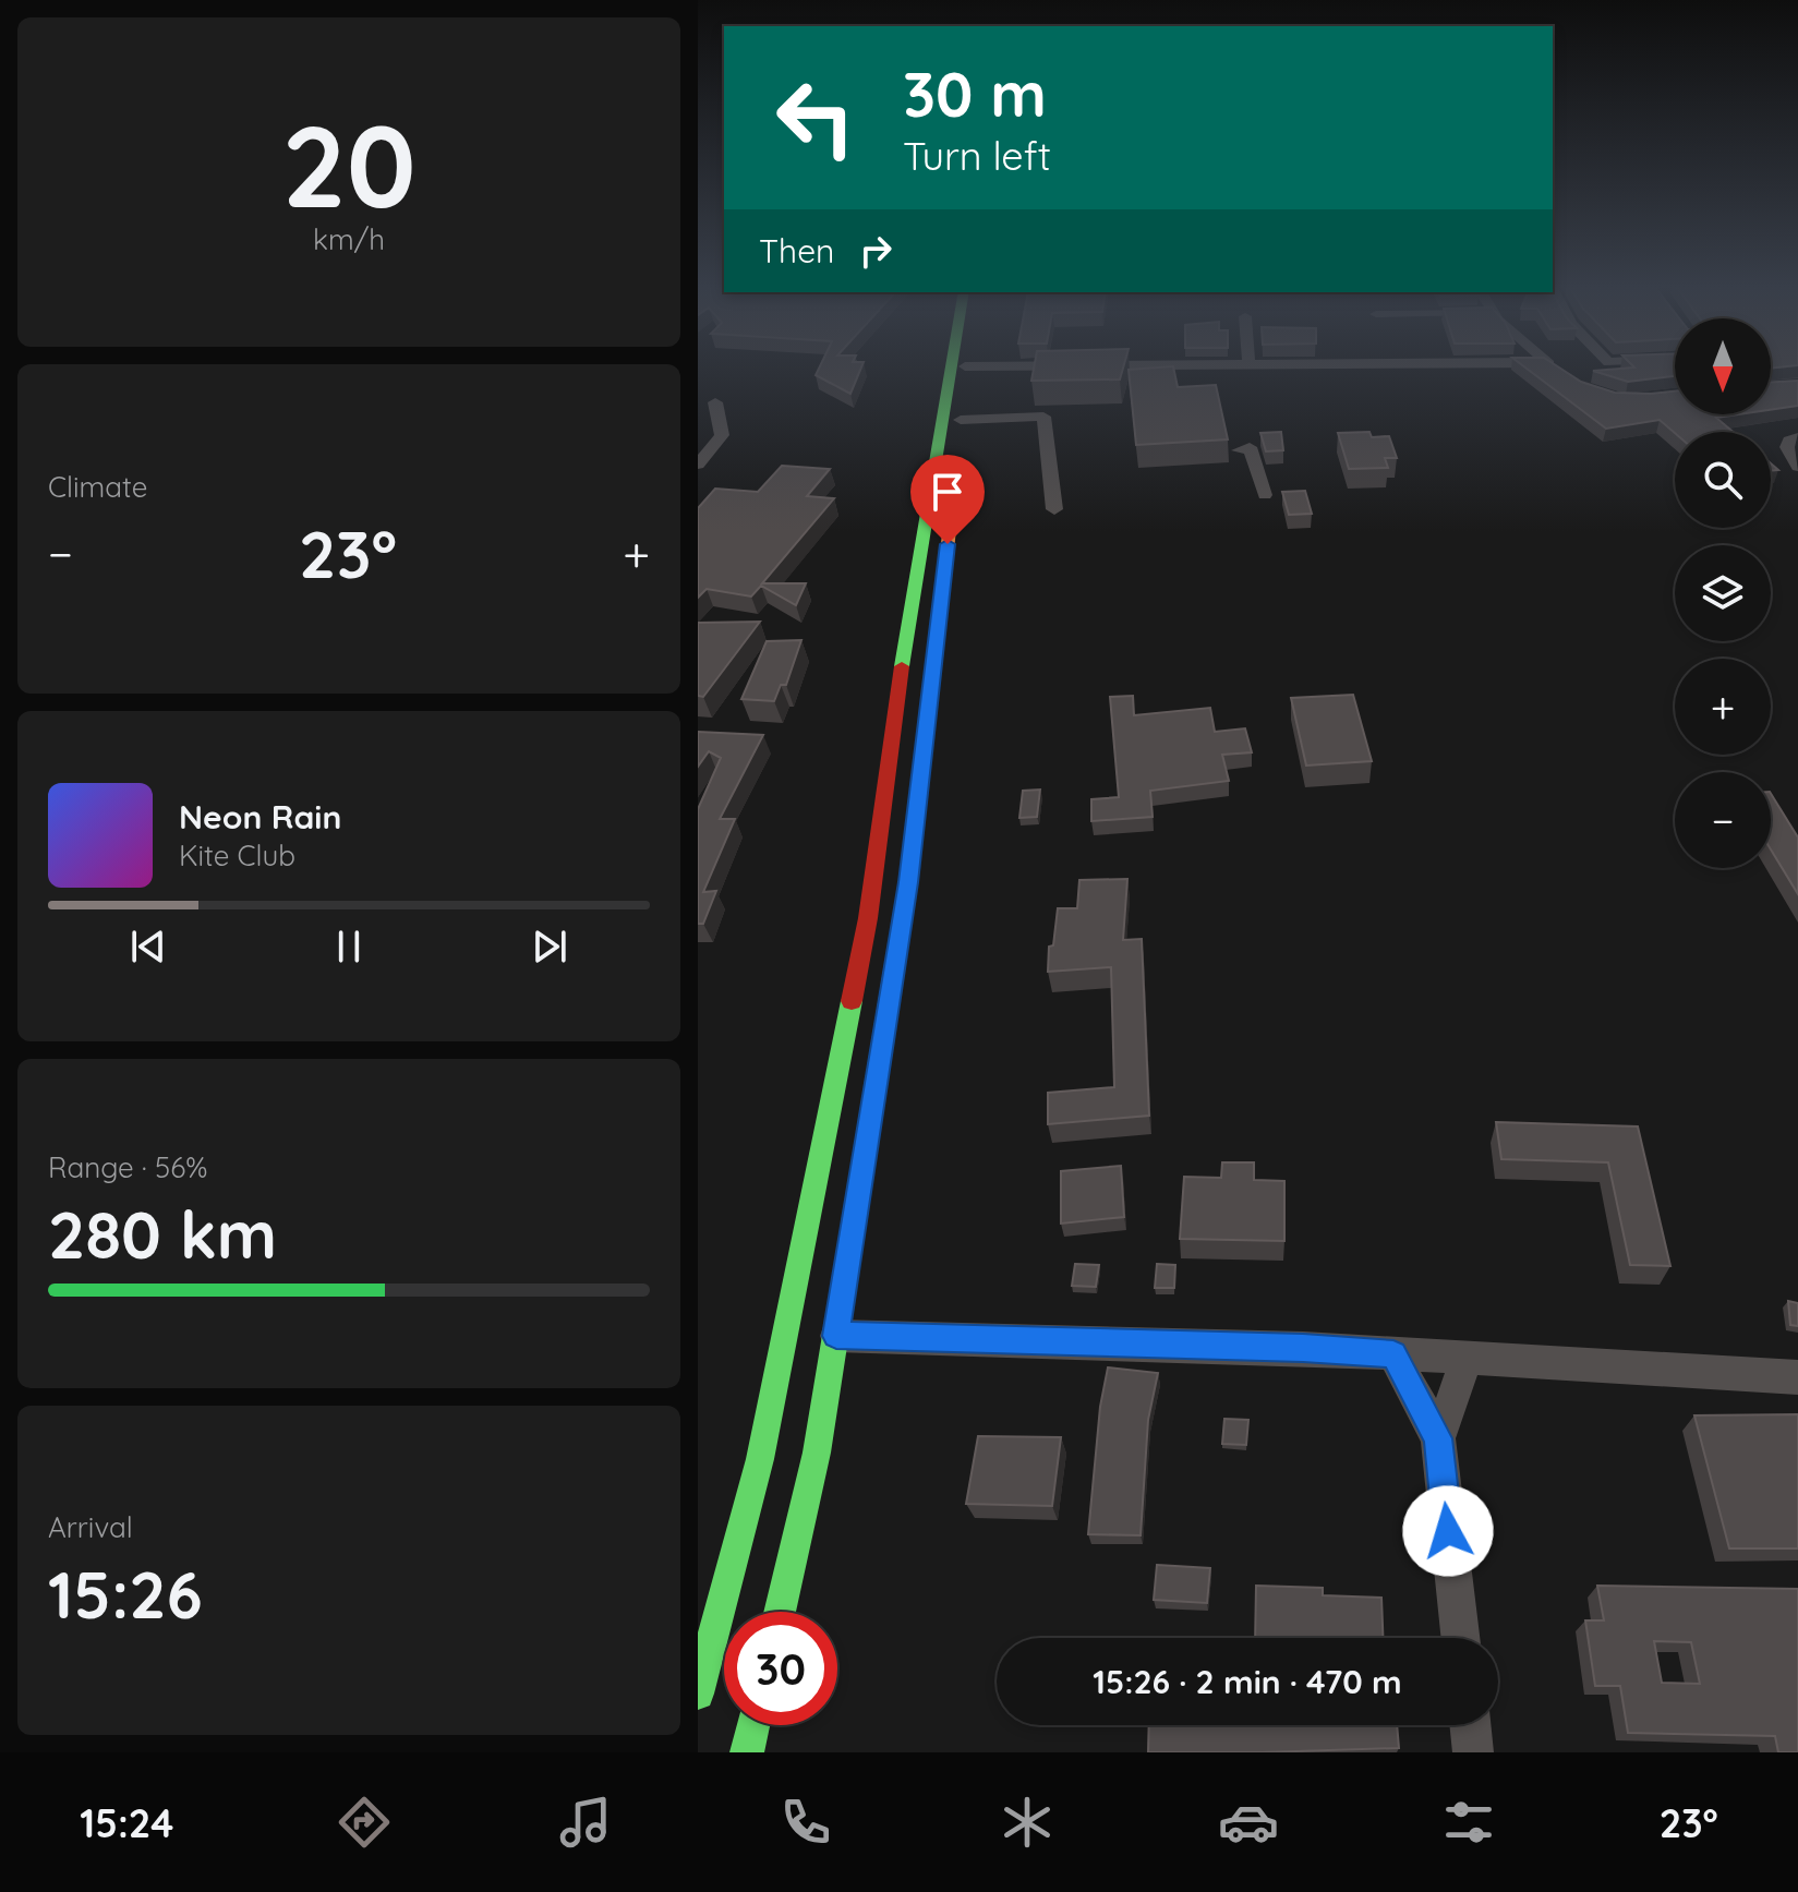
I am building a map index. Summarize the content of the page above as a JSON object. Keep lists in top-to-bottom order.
{
  "north": "bottom",
  "page": {
    "tile": [
      ["20", "km/h"],
      "Climate",
      ["Range · 56%", "280 km"],
      ["Arrival", "15:26"]
    ],
    "turn": ["30 m", "Turn left"],
    "then": "Then",
    "map_buttons": ["+", "−"],
    "heat": ["−", "23°", "+"],
    "song": ["Neon Rain", "Kite Club"],
    "limit": "30",
    "trip": "15:26 · 2 min · 470 m",
    "tabs": ["15:24", "23°"]
  }
}
